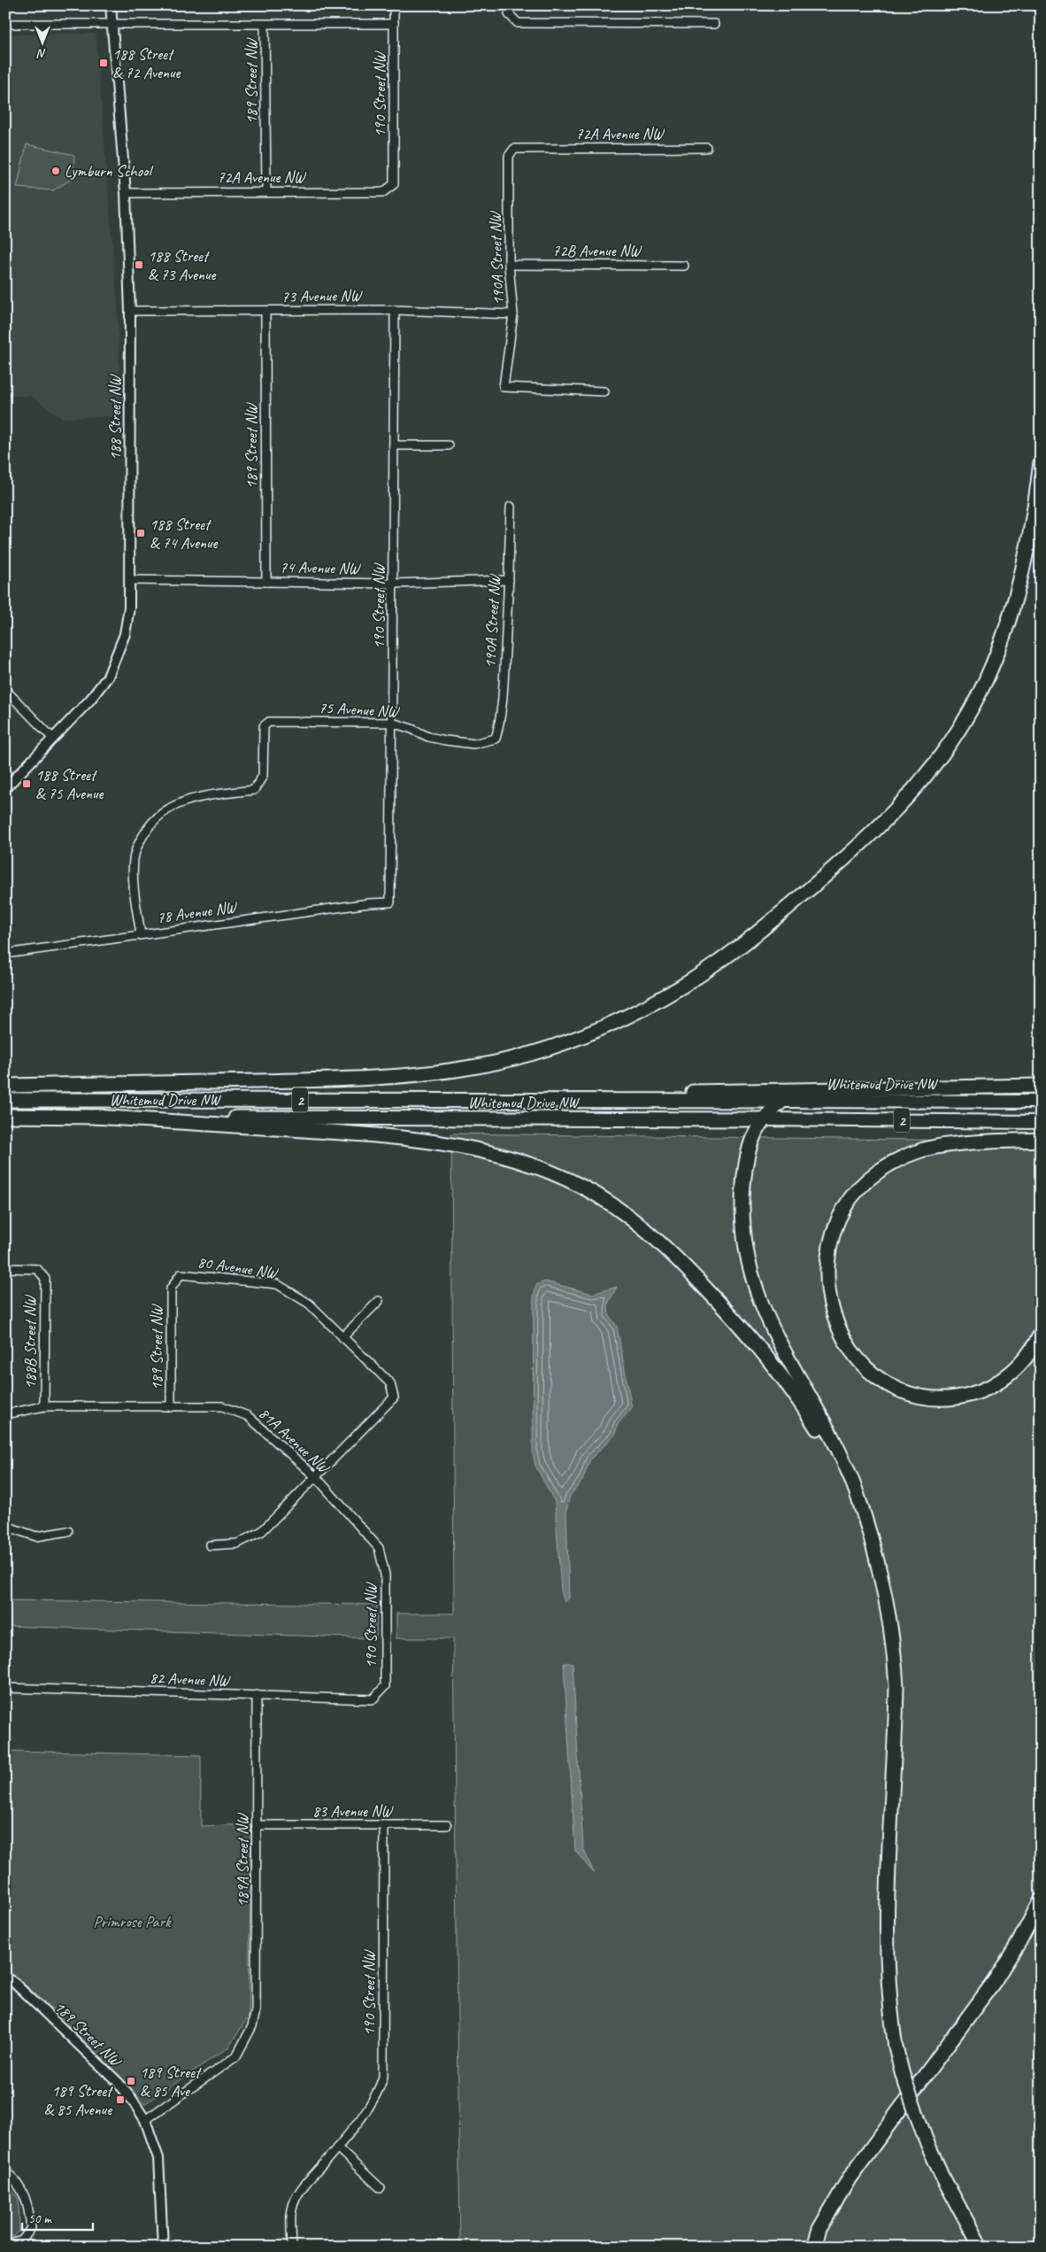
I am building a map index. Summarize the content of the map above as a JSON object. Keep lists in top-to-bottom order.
{
  "streets": {
    "highway": ["Whitemud Drive NW", "2"],
    "street": [
      "189 Street NW",
      "190 Street NW",
      "72A Avenue NW",
      "72B Avenue NW",
      "190A Street NW",
      "73 Avenue NW",
      "188 Street NW",
      "74 Avenue NW",
      "75 Avenue NW",
      "78 Avenue NW",
      "80 Avenue NW",
      "188B Street NW",
      "81A Avenue NW",
      "82 Avenue NW",
      "83 Avenue NW",
      "189A Street NW"
    ]
  },
  "crossings": [
    ["189 Street NW", "72A Avenue NW"],
    ["189 Street NW", "73 Avenue NW"],
    ["189 Street NW", "74 Avenue NW"],
    ["189 Street NW", "80 Avenue NW"],
    ["189 Street NW", "81A Avenue NW"],
    ["189 Street NW", "189A Street NW"],
    ["190 Street NW", "72A Avenue NW"],
    ["190 Street NW", "73 Avenue NW"],
    ["190 Street NW", "74 Avenue NW"],
    ["190 Street NW", "75 Avenue NW"],
    ["190 Street NW", "78 Avenue NW"],
    ["190 Street NW", "81A Avenue NW"],
    ["190 Street NW", "82 Avenue NW"],
    ["190 Street NW", "83 Avenue NW"],
    ["72A Avenue NW", "190A Street NW"],
    ["72A Avenue NW", "188 Street NW"],
    ["72B Avenue NW", "190A Street NW"],
    ["190A Street NW", "73 Avenue NW"],
    ["190A Street NW", "74 Avenue NW"],
    ["190A Street NW", "75 Avenue NW"],
    ["73 Avenue NW", "188 Street NW"],
    ["188 Street NW", "74 Avenue NW"],
    ["75 Avenue NW", "78 Avenue NW"],
    ["80 Avenue NW", "81A Avenue NW"],
    ["188B Street NW", "81A Avenue NW"],
    ["82 Avenue NW", "189A Street NW"],
    ["83 Avenue NW", "189A Street NW"]
  ],
  "parks": ["Primrose Park"],
  "places": {
    "transit": [
      "188 Street & 72 Avenue",
      "188 Street & 73 Avenue",
      "188 Street & 74 Avenue",
      "188 Street & 75 Avenue",
      "189 Street & 85 Ave",
      "189 Street & 85 Avenue"
    ],
    "other": ["Lymburn School"]
  },
  "scale_bar": "50 m",
  "north": "bottom"
}
